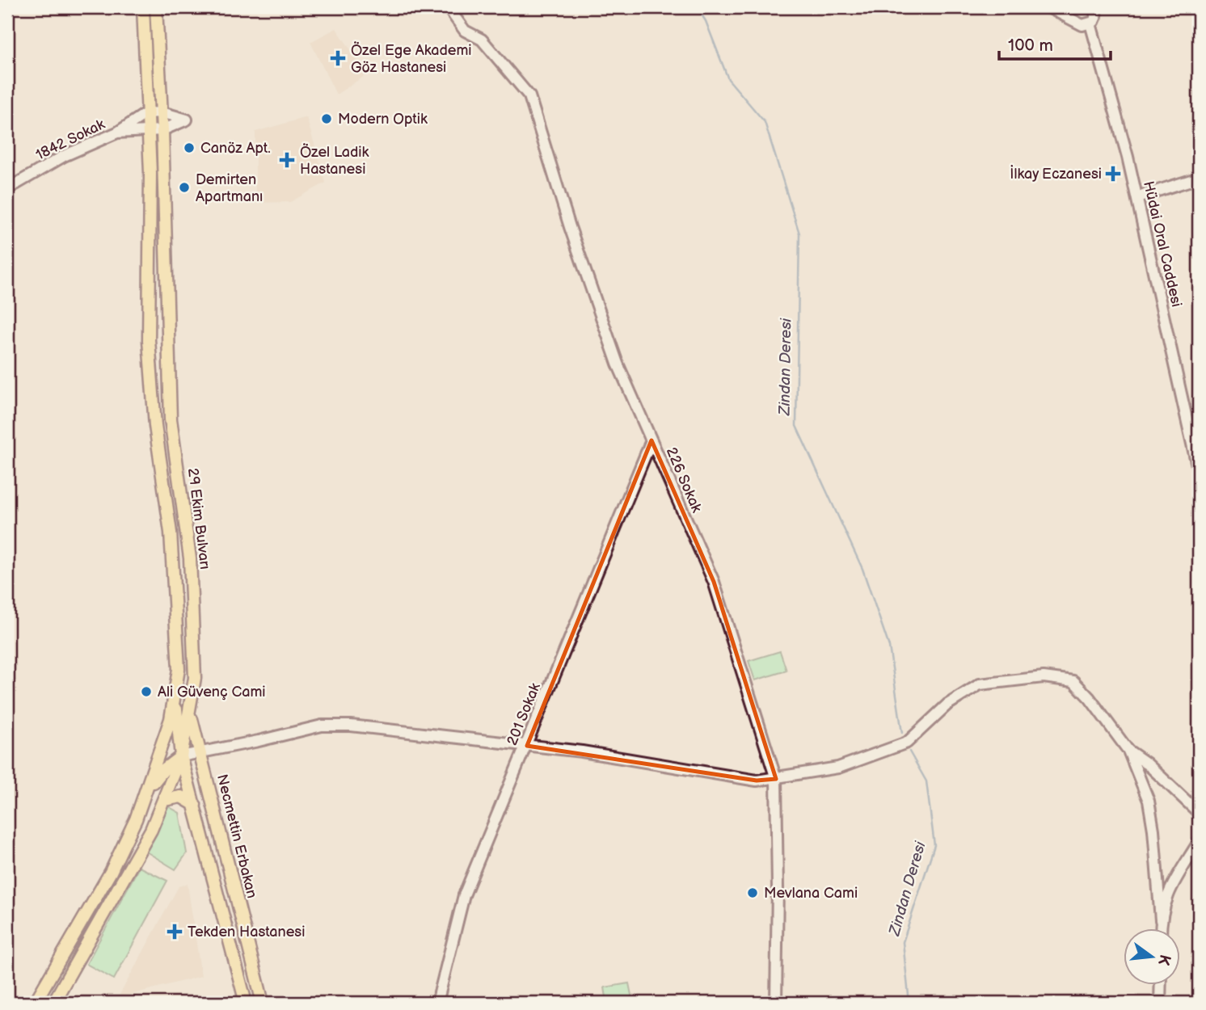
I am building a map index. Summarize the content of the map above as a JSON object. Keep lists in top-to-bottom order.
{
  "streets": {
    "main road": ["29 Ekim Bulvarı", "Necmettin Erbakan"],
    "street": [
      "1842 Sokak",
      "Hüdai Oral Caddesi",
      "226 Sokak",
      "201 Sokak"
    ]
  },
  "crossings": [
    ["226 Sokak", "201 Sokak"],
    ["29 Ekim Bulvarı", "Necmettin Erbakan"]
  ],
  "water": ["Zindan Deresi"],
  "places": {
    "health": [
      "Özel Ege Akademi Göz Hastanesi",
      "Özel Ladik Hastanesi",
      "İlkay Eczanesi",
      "Tekden Hastanesi"
    ],
    "other": [
      "Modern Optik",
      "Canöz Apt.",
      "Demirten Apartmanı",
      "Ali Güvenç Cami",
      "Mevlana Cami"
    ]
  },
  "scale_bar": "100 m",
  "north": "right"
}
